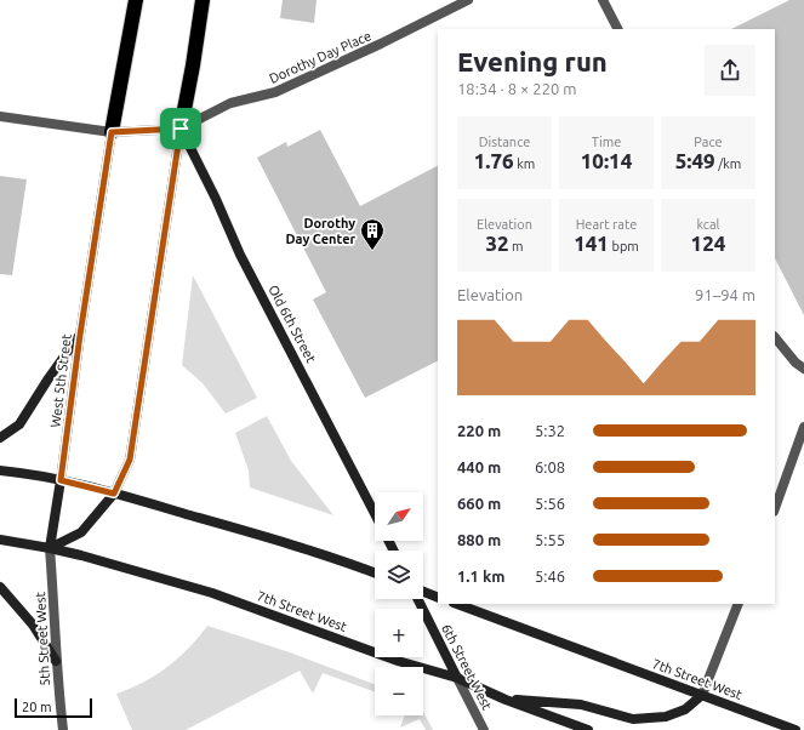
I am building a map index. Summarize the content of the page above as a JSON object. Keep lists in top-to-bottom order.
{
  "streets": {
    "main road": [
      "Old 6th Street",
      "West 5th Street",
      "7th Street West",
      "6th Street West"
    ],
    "street": ["Dorothy Day Place", "5th Street West"]
  },
  "crossings": [
    ["Dorothy Day Place", "Old 6th Street"],
    ["West 5th Street", "7th Street West"],
    ["West 5th Street", "5th Street West"],
    ["7th Street West", "5th Street West"],
    ["7th Street West", "6th Street West"]
  ],
  "places": {
    "building": ["Dorothy Day Center"]
  },
  "scale_bar": "20 m",
  "north": "top right",
  "page": {
    "heading": ["Evening run", "18:34 · 8 × 220 m"],
    "stats": [
      ["Distance", "1.76 km"],
      ["Time", "10:14"],
      ["Pace", "5:49 /km"],
      ["Elevation", "32 m"],
      ["Heart rate", "141 bpm"],
      ["kcal", "124"]
    ],
    "chart": ["Elevation", "91–94 m"],
    "list": [
      {
        "name": "220 m",
        "note": "5:32"
      },
      {
        "name": "440 m",
        "note": "6:08"
      },
      {
        "name": "660 m",
        "note": "5:56"
      },
      {
        "name": "880 m",
        "note": "5:55"
      },
      {
        "name": "1.1 km",
        "note": "5:46"
      }
    ],
    "map_buttons": ["+", "−"],
    "scale": "20 m"
  }
}
